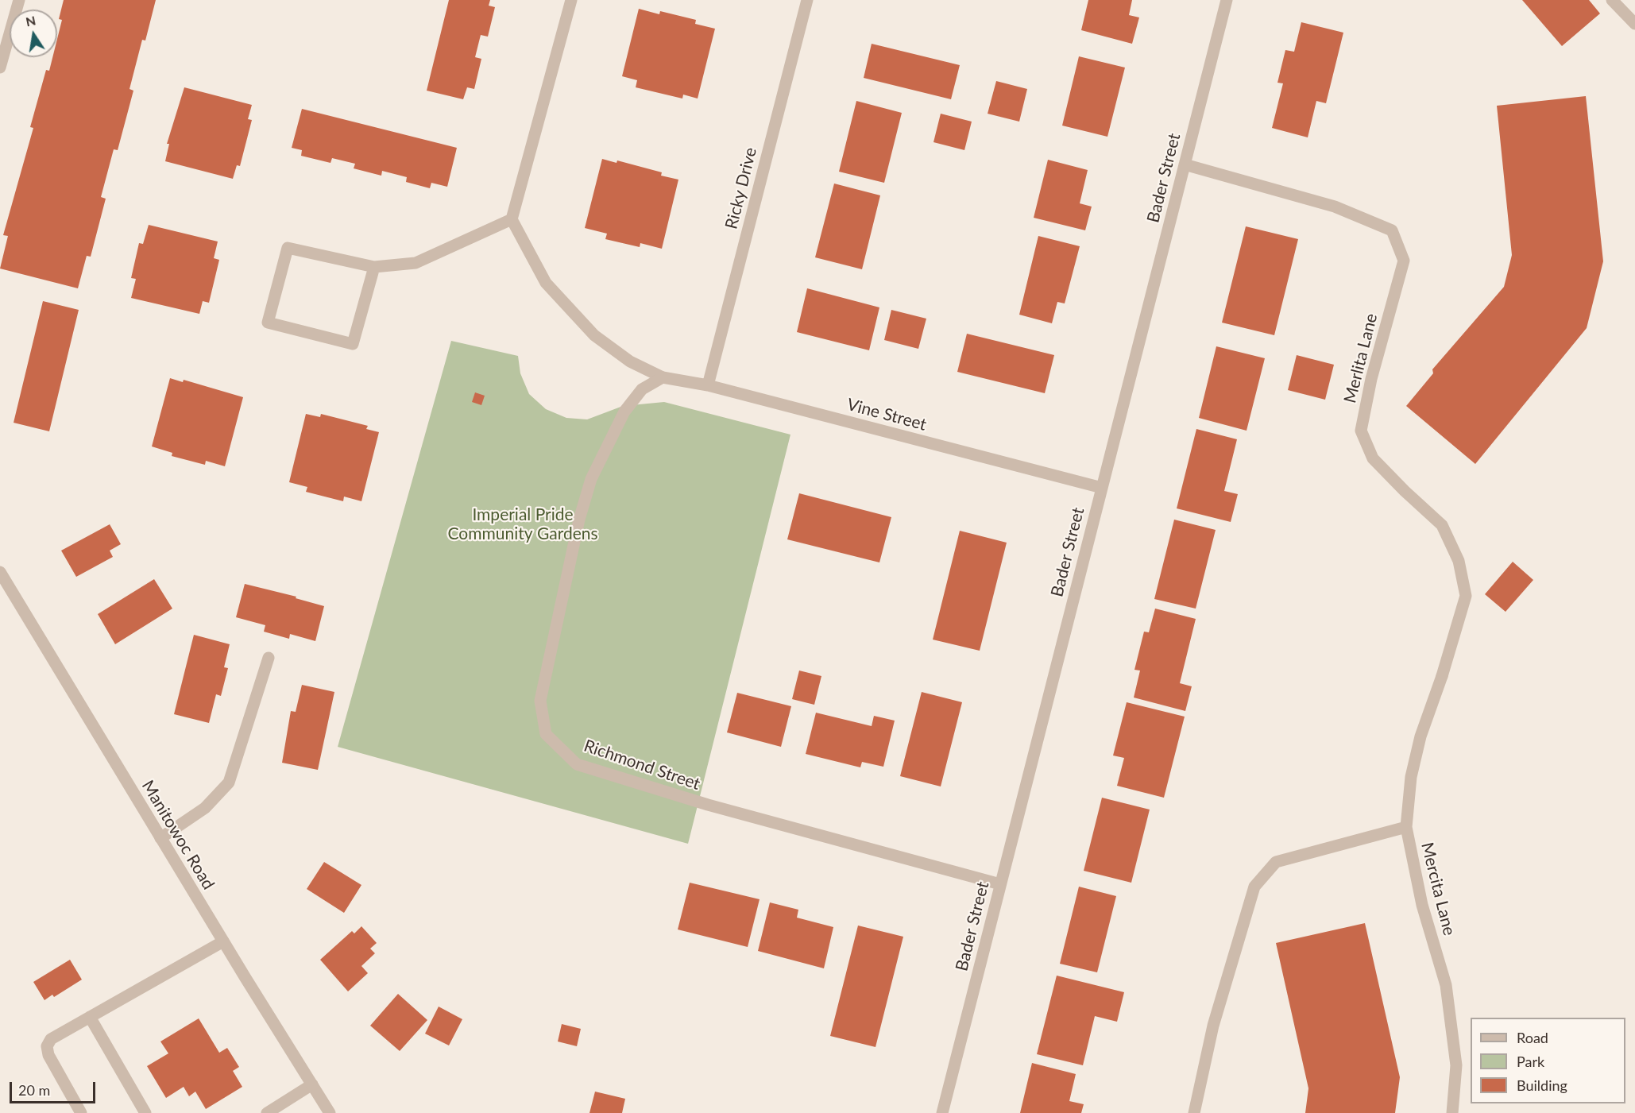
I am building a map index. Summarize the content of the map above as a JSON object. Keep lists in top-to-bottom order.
{
  "streets": {
    "street": [
      "Bader Street",
      "Ricky Drive",
      "Merlita Lane",
      "Vine Street",
      "Richmond Street",
      "Manitowoc Road",
      "Mercita Lane"
    ]
  },
  "crossings": [
    ["Bader Street", "Merlita Lane"],
    ["Bader Street", "Vine Street"],
    ["Bader Street", "Richmond Street"],
    ["Ricky Drive", "Vine Street"],
    ["Merlita Lane", "Mercita Lane"],
    ["Vine Street", "Richmond Street"]
  ],
  "parks": ["Imperial Pride Community Gardens"],
  "legend": ["Road", "Park", "Building"],
  "scale_bar": "20 m",
  "north": "top"
}
